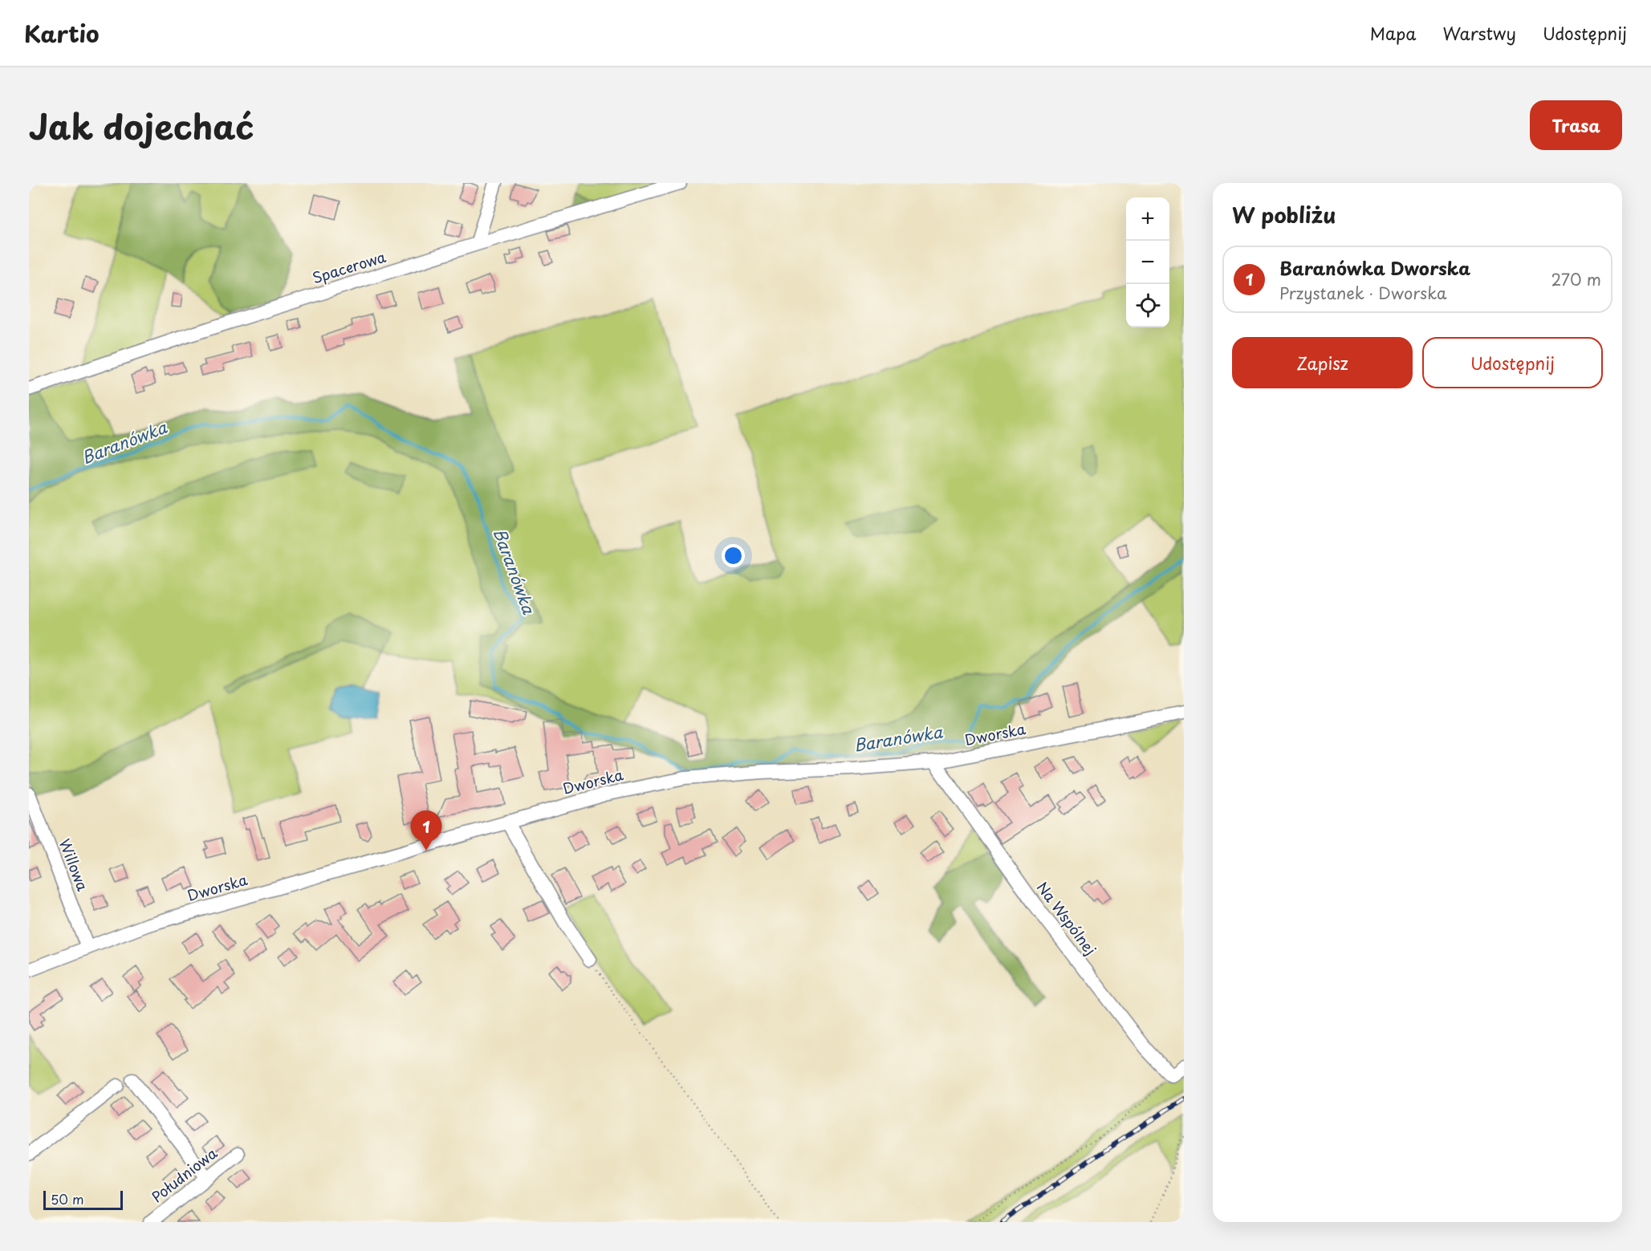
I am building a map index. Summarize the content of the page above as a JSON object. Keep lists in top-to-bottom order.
{
  "streets": {
    "street": [
      "Spacerowa",
      "Dworska",
      "Willowa",
      "Na Wspólnej",
      "Południowa"
    ]
  },
  "crossings": [
    ["Dworska", "Willowa"],
    ["Dworska", "Na Wspólnej"]
  ],
  "water": ["Baranówka"],
  "scale_bar": "50 m",
  "page": {
    "header": "Kartio",
    "nav": ["Mapa", "Warstwy", "Udostępnij"],
    "title": "Jak dojechać",
    "buttons": [
      "Trasa",
      ["Zapisz", "Udostępnij"]
    ],
    "heading": "W pobliżu",
    "map_buttons": ["+", "−"],
    "list": [
      {
        "mark": "1",
        "name": "Baranówka Dworska",
        "note": "Przystanek · Dworska",
        "value": "270 m"
      }
    ],
    "pins": "1",
    "scale": "50 m"
  }
}
